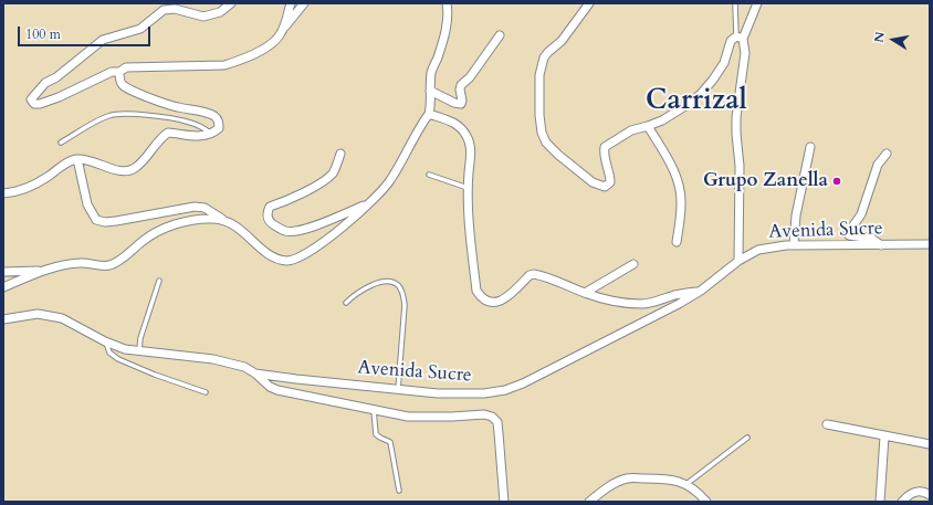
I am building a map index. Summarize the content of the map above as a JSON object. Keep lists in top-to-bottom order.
{
  "streets": {
    "street": ["Avenida Sucre"]
  },
  "districts": ["Carrizal"],
  "places": ["Grupo Zanella"],
  "scale_bar": "100 m",
  "north": "left"
}
